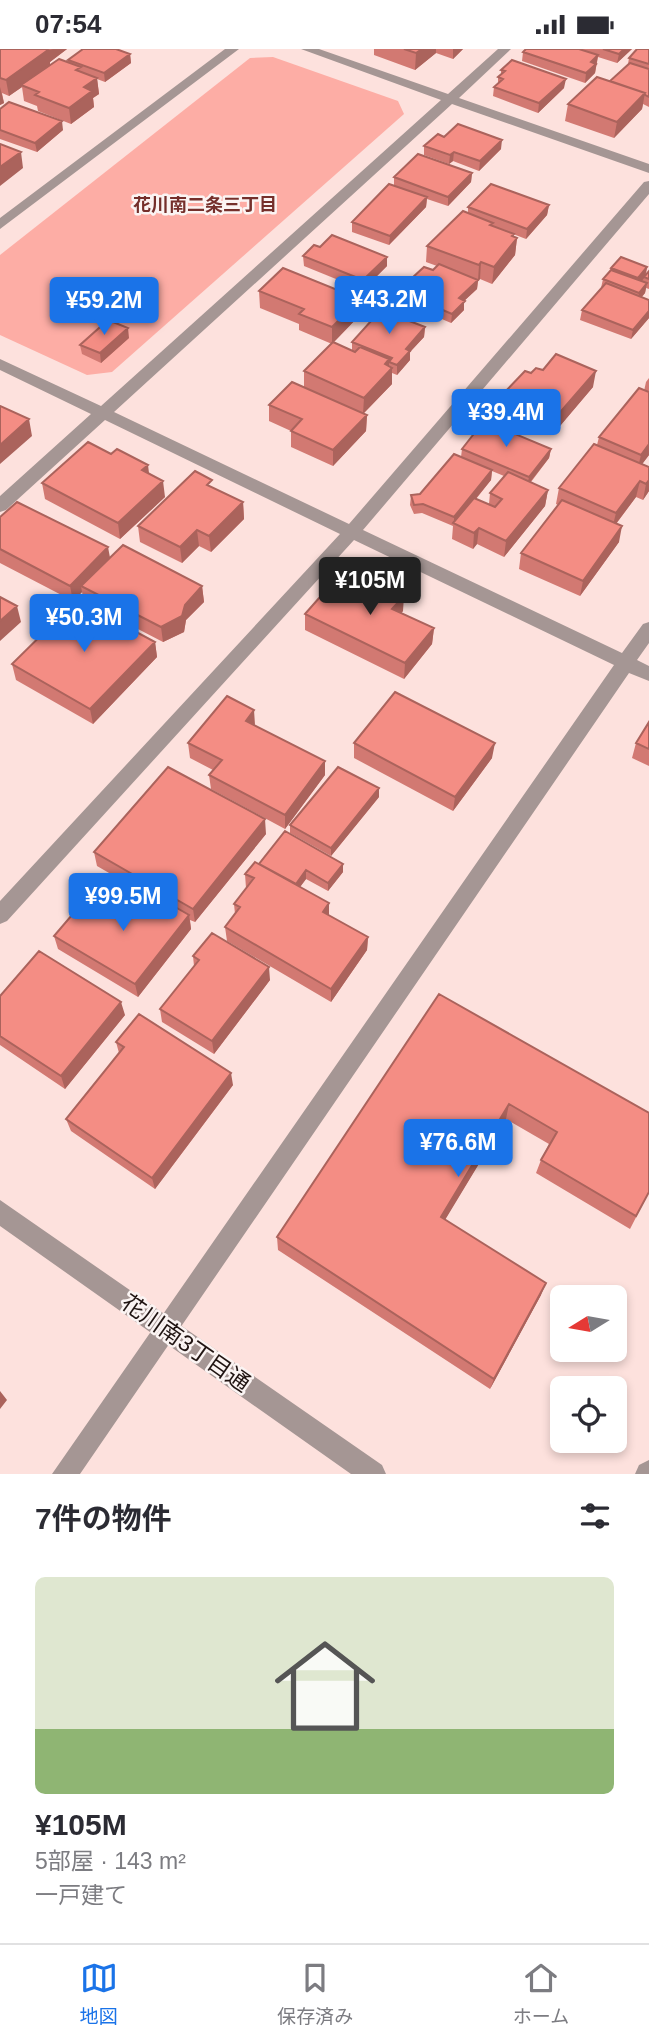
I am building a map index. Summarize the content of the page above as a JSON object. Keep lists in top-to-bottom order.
{
  "streets": {
    "street": ["花川南3丁目通"]
  },
  "districts": ["花川南二条三丁目"],
  "north": "left",
  "page": {
    "status": "07:54",
    "price": [
      "¥43.2M",
      "¥59.2M",
      "¥39.4M",
      "¥105M",
      "¥50.3M",
      "¥99.5M",
      "¥76.6M"
    ],
    "heading": "7件の物件",
    "list": [
      {
        "name": "¥105M",
        "note": "5部屋 · 143 m² · 一戸建て"
      }
    ],
    "tabs": ["地図", "保存済み", "ホーム"]
  }
}
